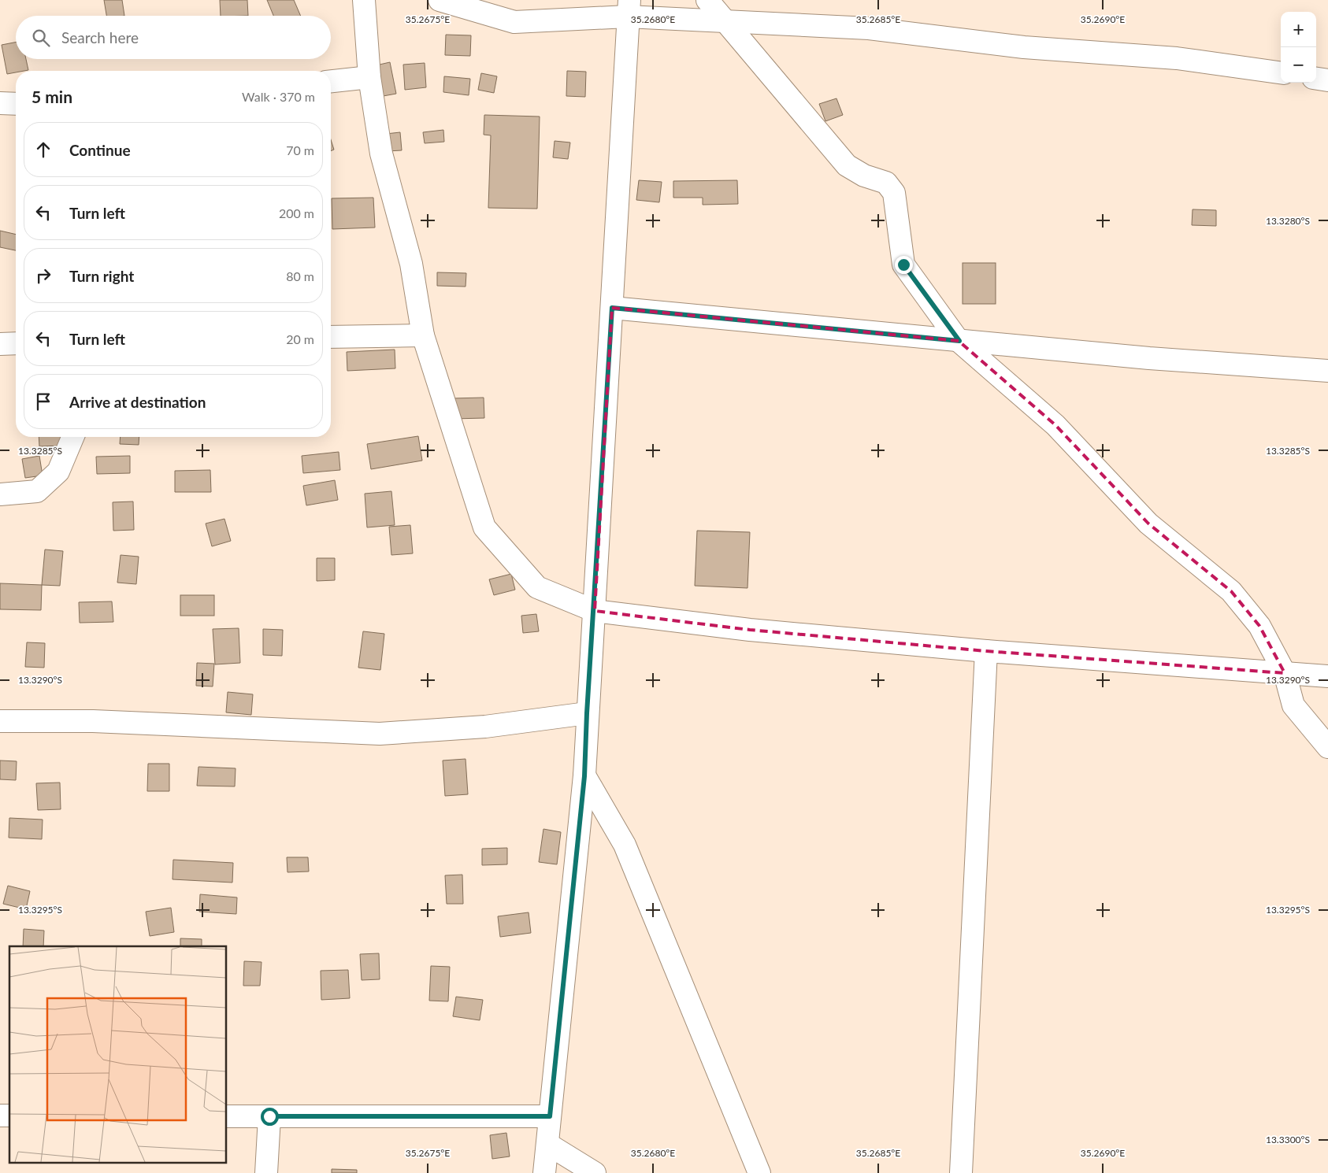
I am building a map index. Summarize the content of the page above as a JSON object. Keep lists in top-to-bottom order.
{
  "page": {
    "map_buttons": ["+", "−"],
    "search": "Search here",
    "heading": ["5 min", "Walk · 370 m"],
    "list": [
      ["Continue", "70 m"],
      ["Turn left", "200 m"],
      ["Turn right", "80 m"],
      ["Turn left", "20 m"],
      "Arrive at destination"
    ]
  },
  "coordinates": [
    "35.2675°E",
    "35.2680°E",
    "35.2685°E",
    "35.2690°E",
    "13.3280°S",
    "13.3285°S",
    "13.3290°S",
    "13.3295°S",
    "13.3300°S"
  ]
}
